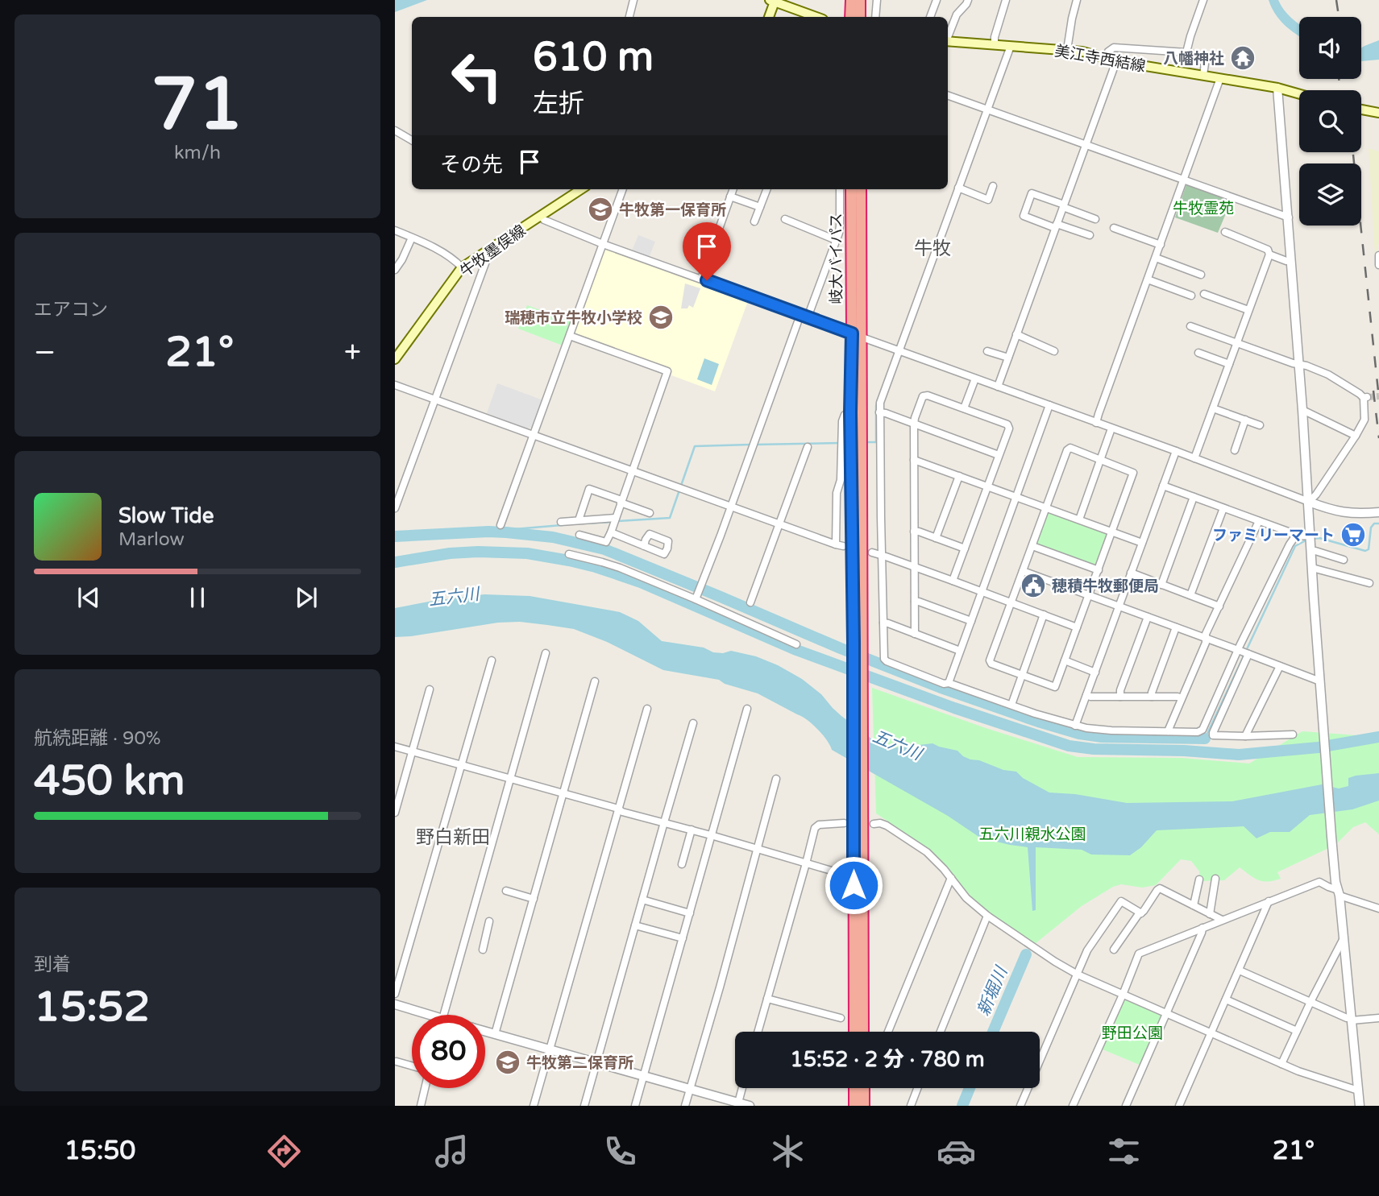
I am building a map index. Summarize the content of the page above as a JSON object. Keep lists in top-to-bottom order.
{
  "streets": {
    "highway": ["岐大バイパス"],
    "main road": ["美江寺西結線", "牛牧墨俣線"]
  },
  "districts": ["牛牧", "野白新田"],
  "water": ["五六川", "新堀川"],
  "parks": ["牛牧霊苑", "五六川親水公園", "野田公園"],
  "places": {
    "temple": ["八幡神社"],
    "school or university": ["牛牧第一保育所", "瑞穂市立牛牧小学校", "牛牧第二保育所"],
    "supermarket": ["ファミリーマート"],
    "public building": ["穂積牛牧郵便局"]
  },
  "page": {
    "tile": [
      ["71", "km/h"],
      "エアコン",
      ["航続距離 · 90%", "450 km"],
      ["到着", "15:52"]
    ],
    "turn": ["610 m", "左折"],
    "then": "その先",
    "heat": ["−", "21°", "+"],
    "song": ["Slow Tide", "Marlow"],
    "limit": "80",
    "trip": "15:52 · 2 分 · 780 m",
    "tabs": ["15:50", "21°"]
  }
}
